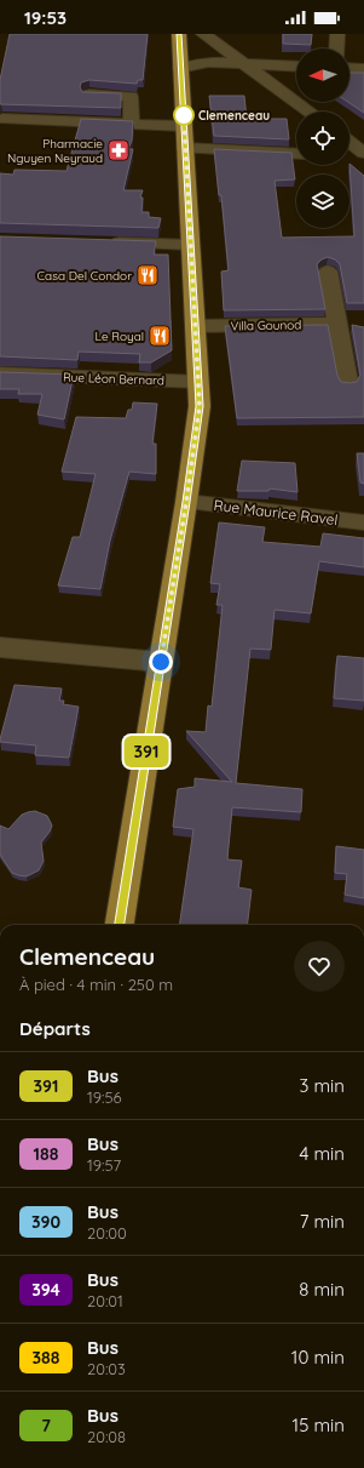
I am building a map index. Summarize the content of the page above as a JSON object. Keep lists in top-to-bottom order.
{
  "streets": {
    "street": ["Villa Gounod", "Rue Léon Bernard", "Rue Maurice Ravel"]
  },
  "places": {
    "other": ["Clemenceau"],
    "pharmacy": ["Pharmacie Nguyen Neyraud"],
    "restaurant": ["Casa Del Condor", "Le Royal"]
  },
  "lines": ["bus line 391"],
  "north": "left",
  "page": {
    "status": "19:53",
    "on_map": "391",
    "heading": [
      ["Clemenceau", "À pied · 4 min · 250 m"],
      "Départs"
    ],
    "list": [
      {
        "mark": "391",
        "name": "Bus",
        "note": "19:56",
        "value": "3 min"
      },
      {
        "mark": "188",
        "name": "Bus",
        "note": "19:57",
        "value": "4 min"
      },
      {
        "mark": "390",
        "name": "Bus",
        "note": "20:00",
        "value": "7 min"
      },
      {
        "mark": "394",
        "name": "Bus",
        "note": "20:01",
        "value": "8 min"
      },
      {
        "mark": "388",
        "name": "Bus",
        "note": "20:03",
        "value": "10 min"
      },
      {
        "mark": "7",
        "name": "Bus",
        "note": "20:08",
        "value": "15 min"
      }
    ]
  }
}
